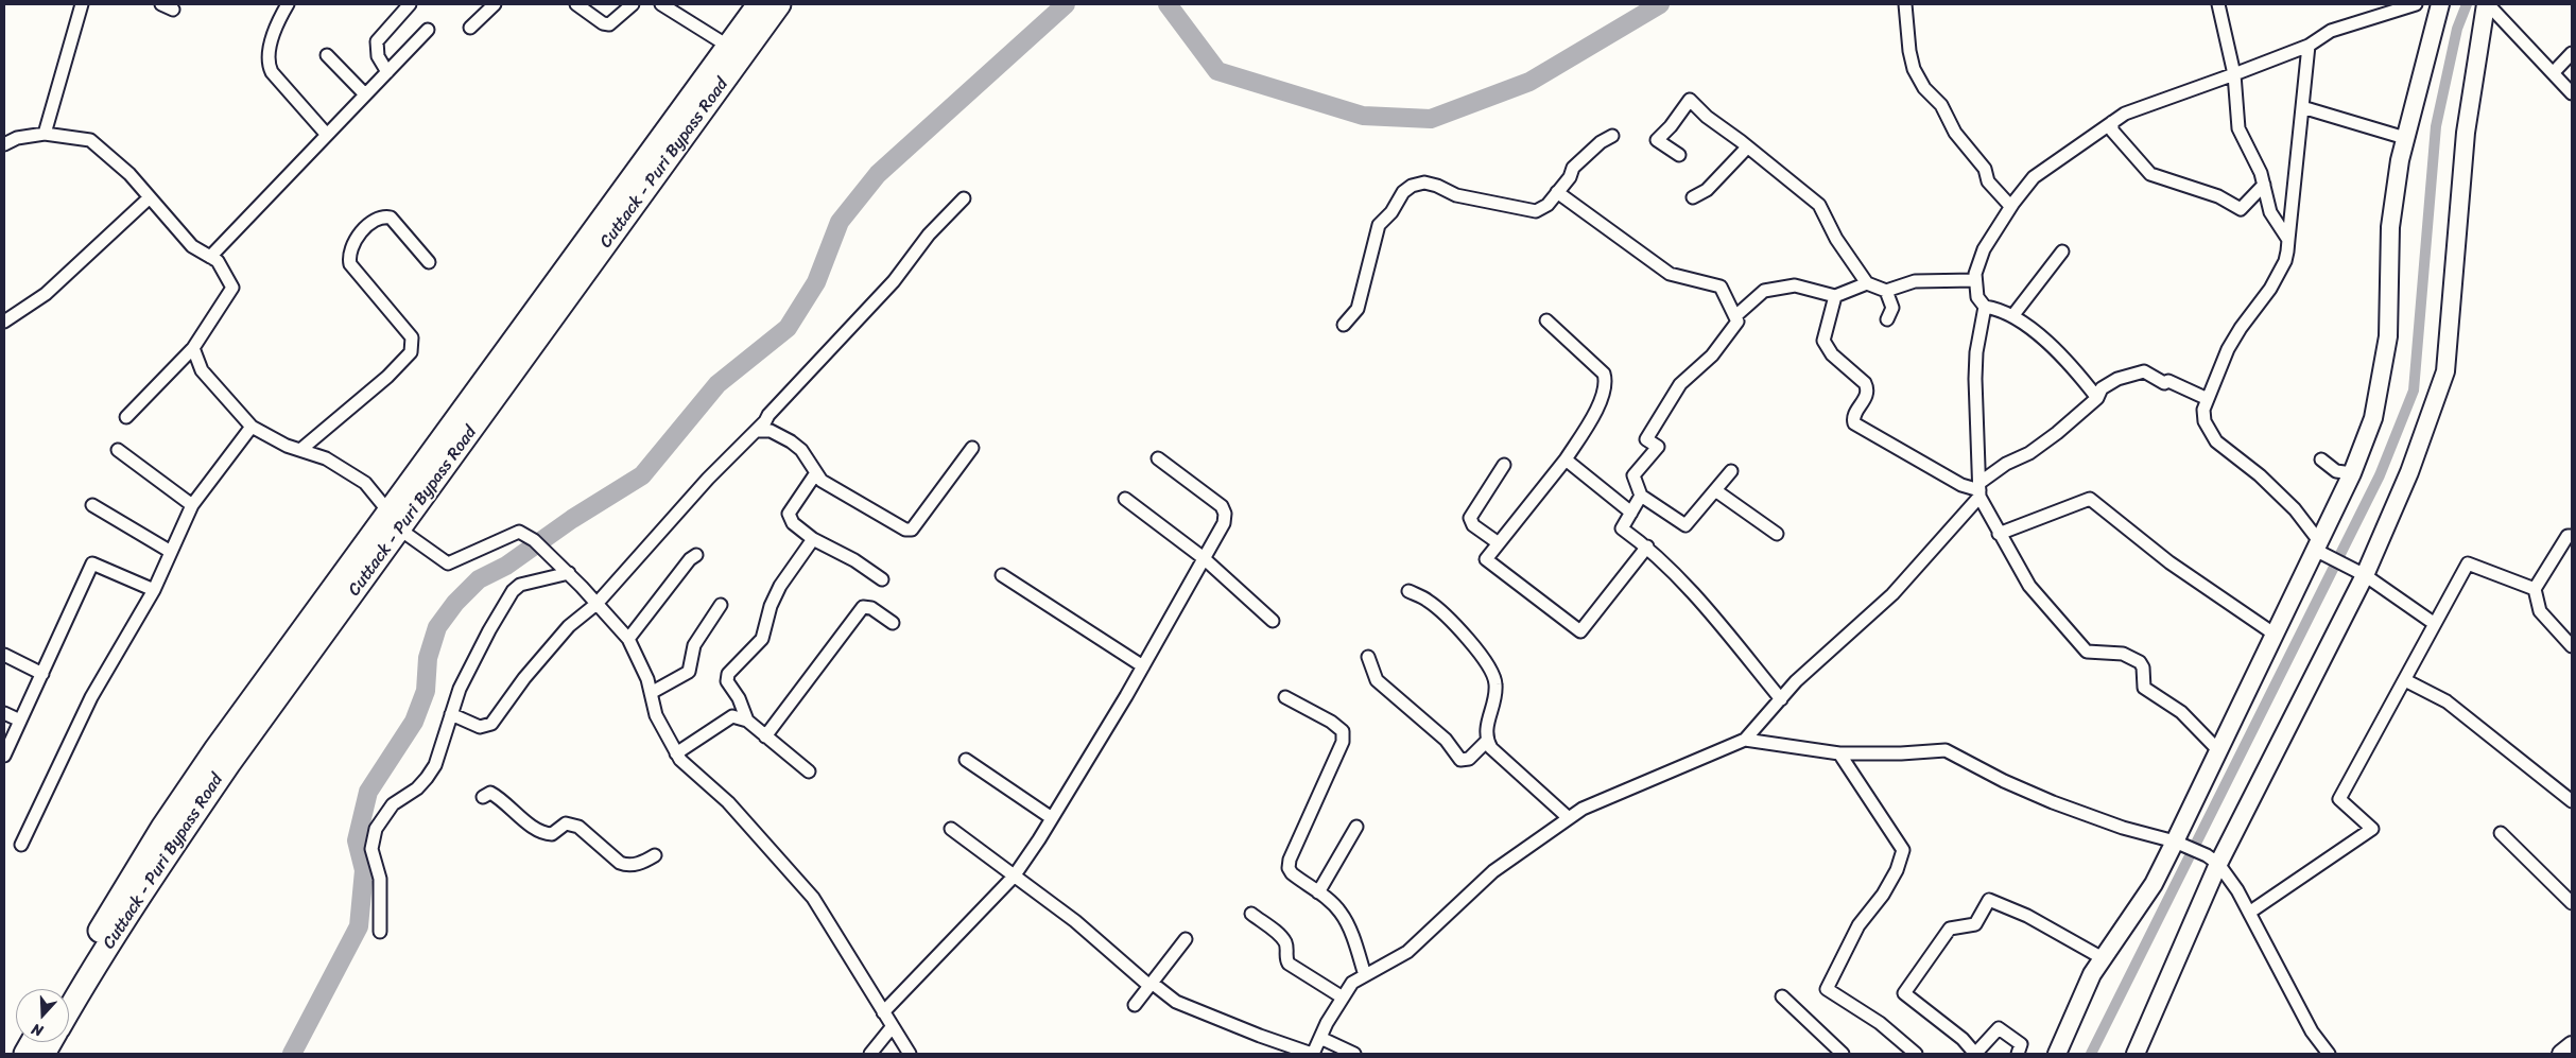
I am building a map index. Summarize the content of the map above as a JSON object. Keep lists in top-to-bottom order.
{
  "streets": {
    "highway": ["Cuttack - Puri Bypass Road"]
  },
  "north": "bottom"
}
